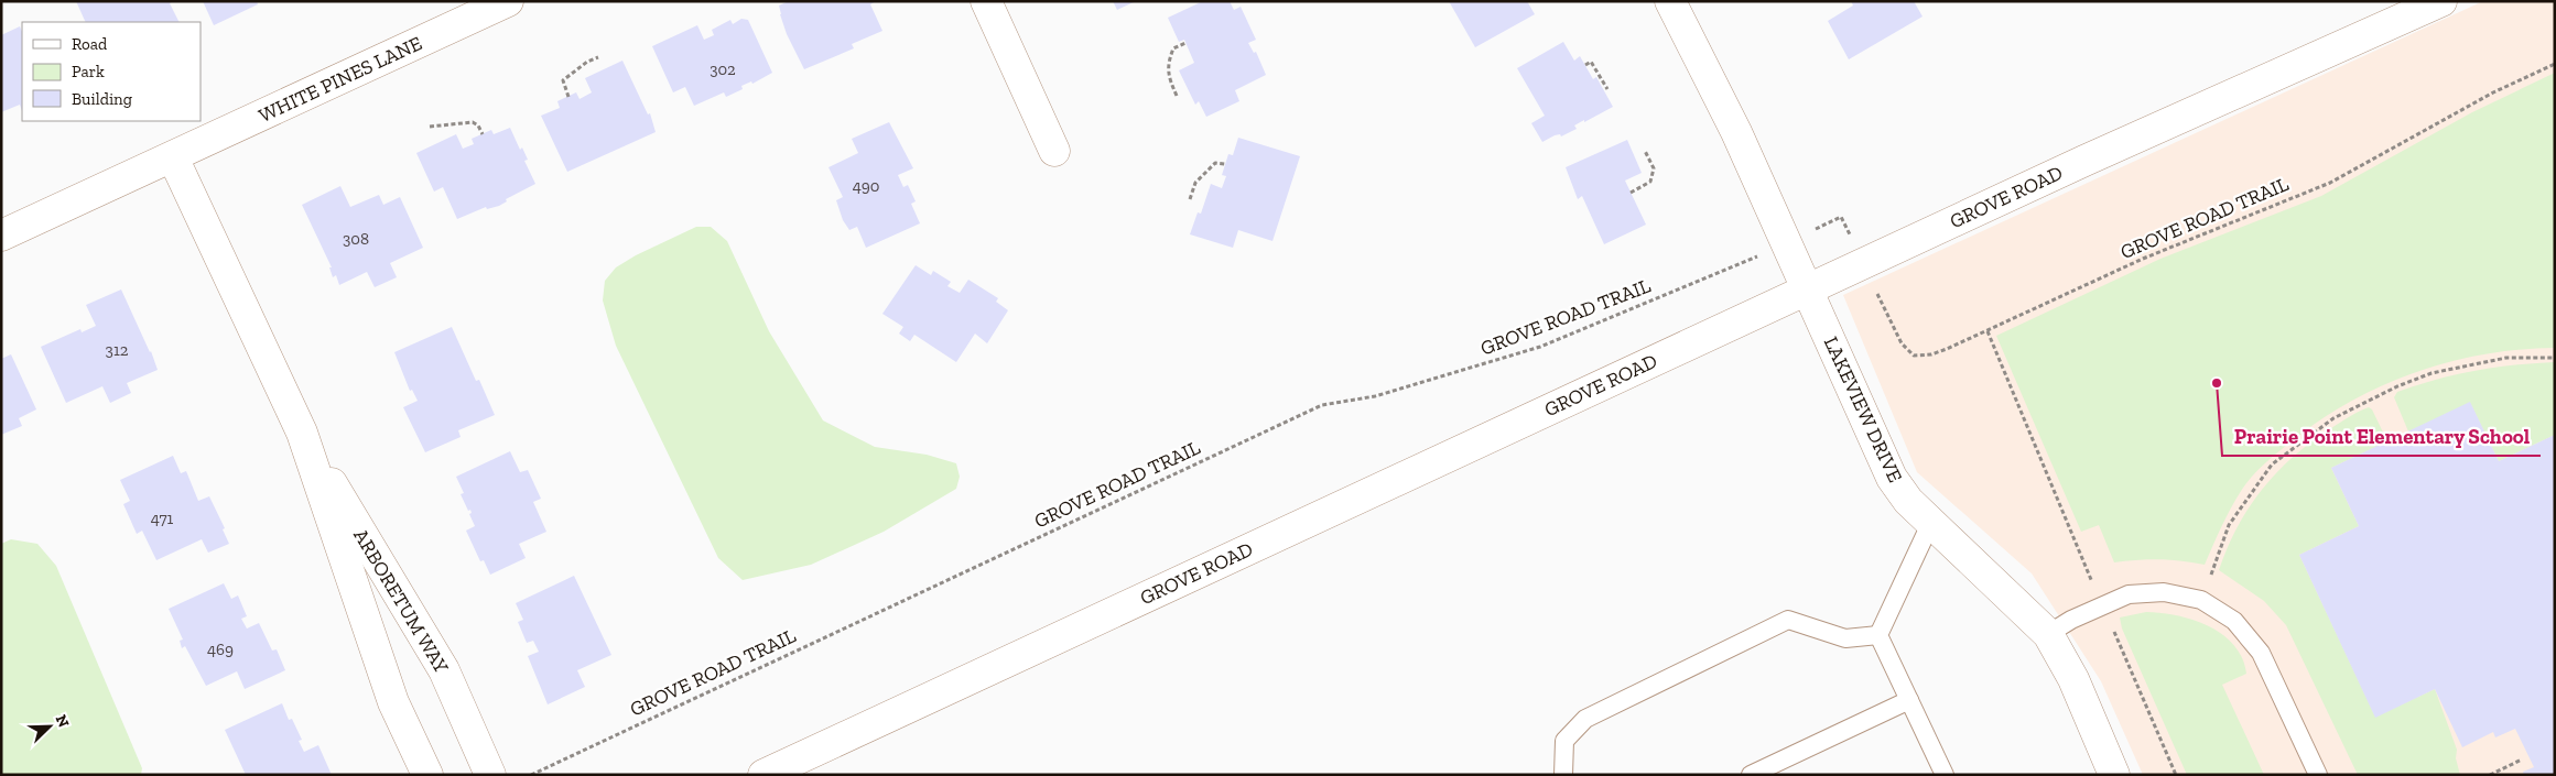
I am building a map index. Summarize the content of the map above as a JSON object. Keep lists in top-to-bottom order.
{
  "streets": {
    "street": [
      "WHITE PINES LANE",
      "GROVE ROAD",
      "LAKEVIEW DRIVE",
      "ARBORETUM WAY"
    ],
    "path": ["GROVE ROAD TRAIL"]
  },
  "crossings": [
    ["WHITE PINES LANE", "ARBORETUM WAY"],
    ["GROVE ROAD", "LAKEVIEW DRIVE"]
  ],
  "places": ["Prairie Point Elementary School"],
  "house_numbers": [
    "302",
    "490",
    "308",
    "312",
    "471",
    "469"
  ],
  "legend": ["Road", "Park", "Building"],
  "north": "top right"
}
